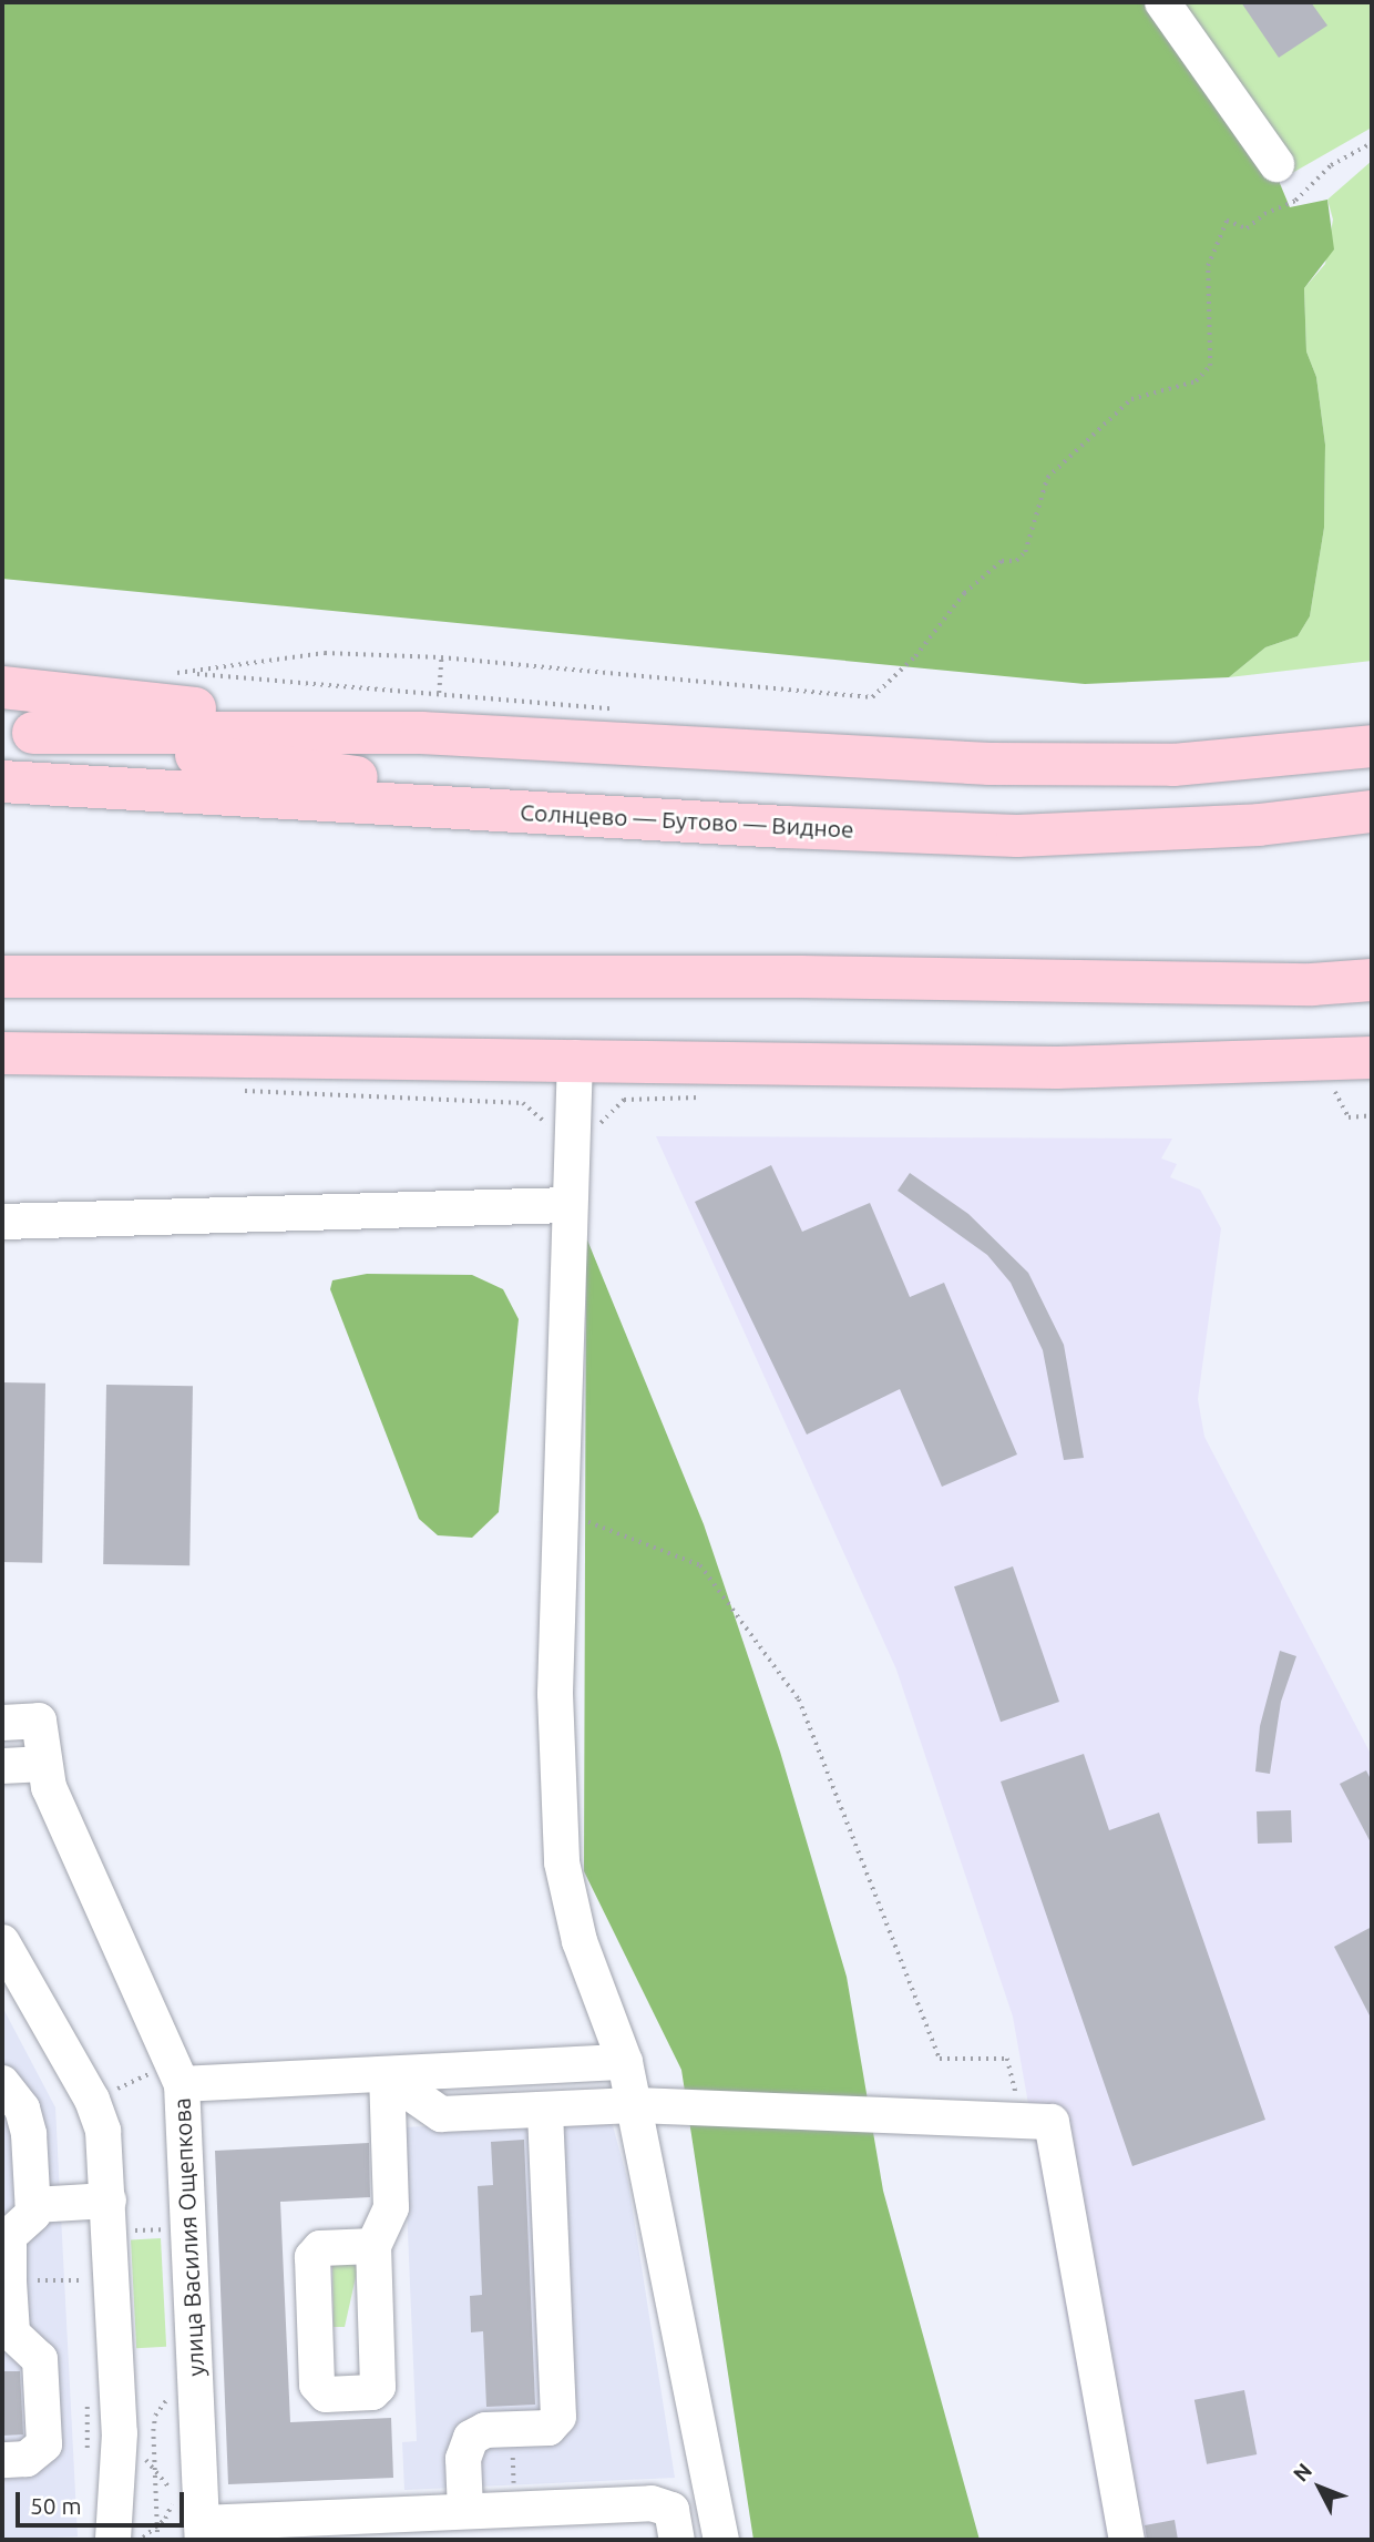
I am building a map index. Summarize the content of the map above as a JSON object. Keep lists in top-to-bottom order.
{
  "streets": {
    "main road": ["Солнцево — Бутово — Видное"],
    "street": ["улица Василия Ощепкова"]
  },
  "scale_bar": "50 m",
  "north": "top left"
}
